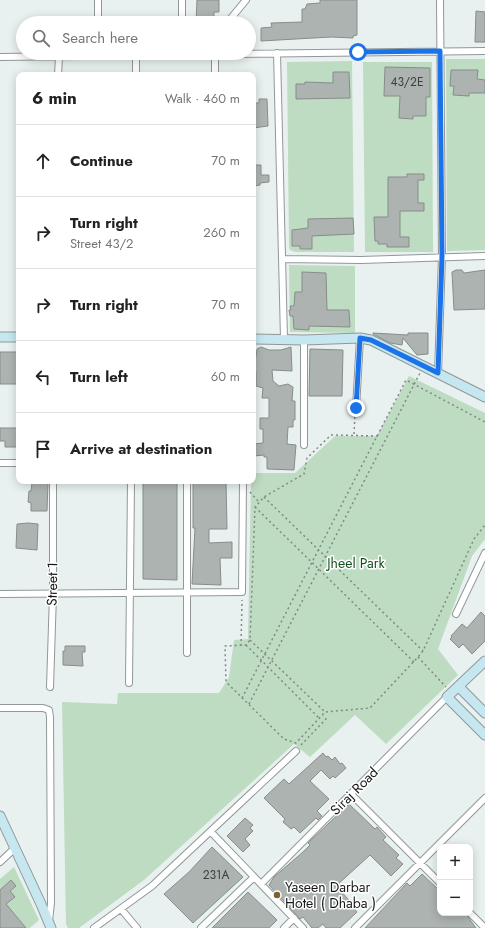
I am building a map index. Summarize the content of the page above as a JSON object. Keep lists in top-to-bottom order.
{
  "streets": {
    "street": ["Street 1", "Siraj Road"]
  },
  "parks": ["Jheel Park"],
  "places": ["Yaseen Darbar Hotel ( Dhaba )"],
  "house_numbers": ["43/2E", "231A"],
  "page": {
    "search": "Search here",
    "heading": ["6 min", "Walk · 460 m"],
    "list": [
      ["Continue", "70 m"],
      ["Turn right", "Street 43/2", "260 m"],
      ["Turn right", "70 m"],
      ["Turn left", "60 m"],
      "Arrive at destination"
    ],
    "map_buttons": ["+", "−"]
  }
}
